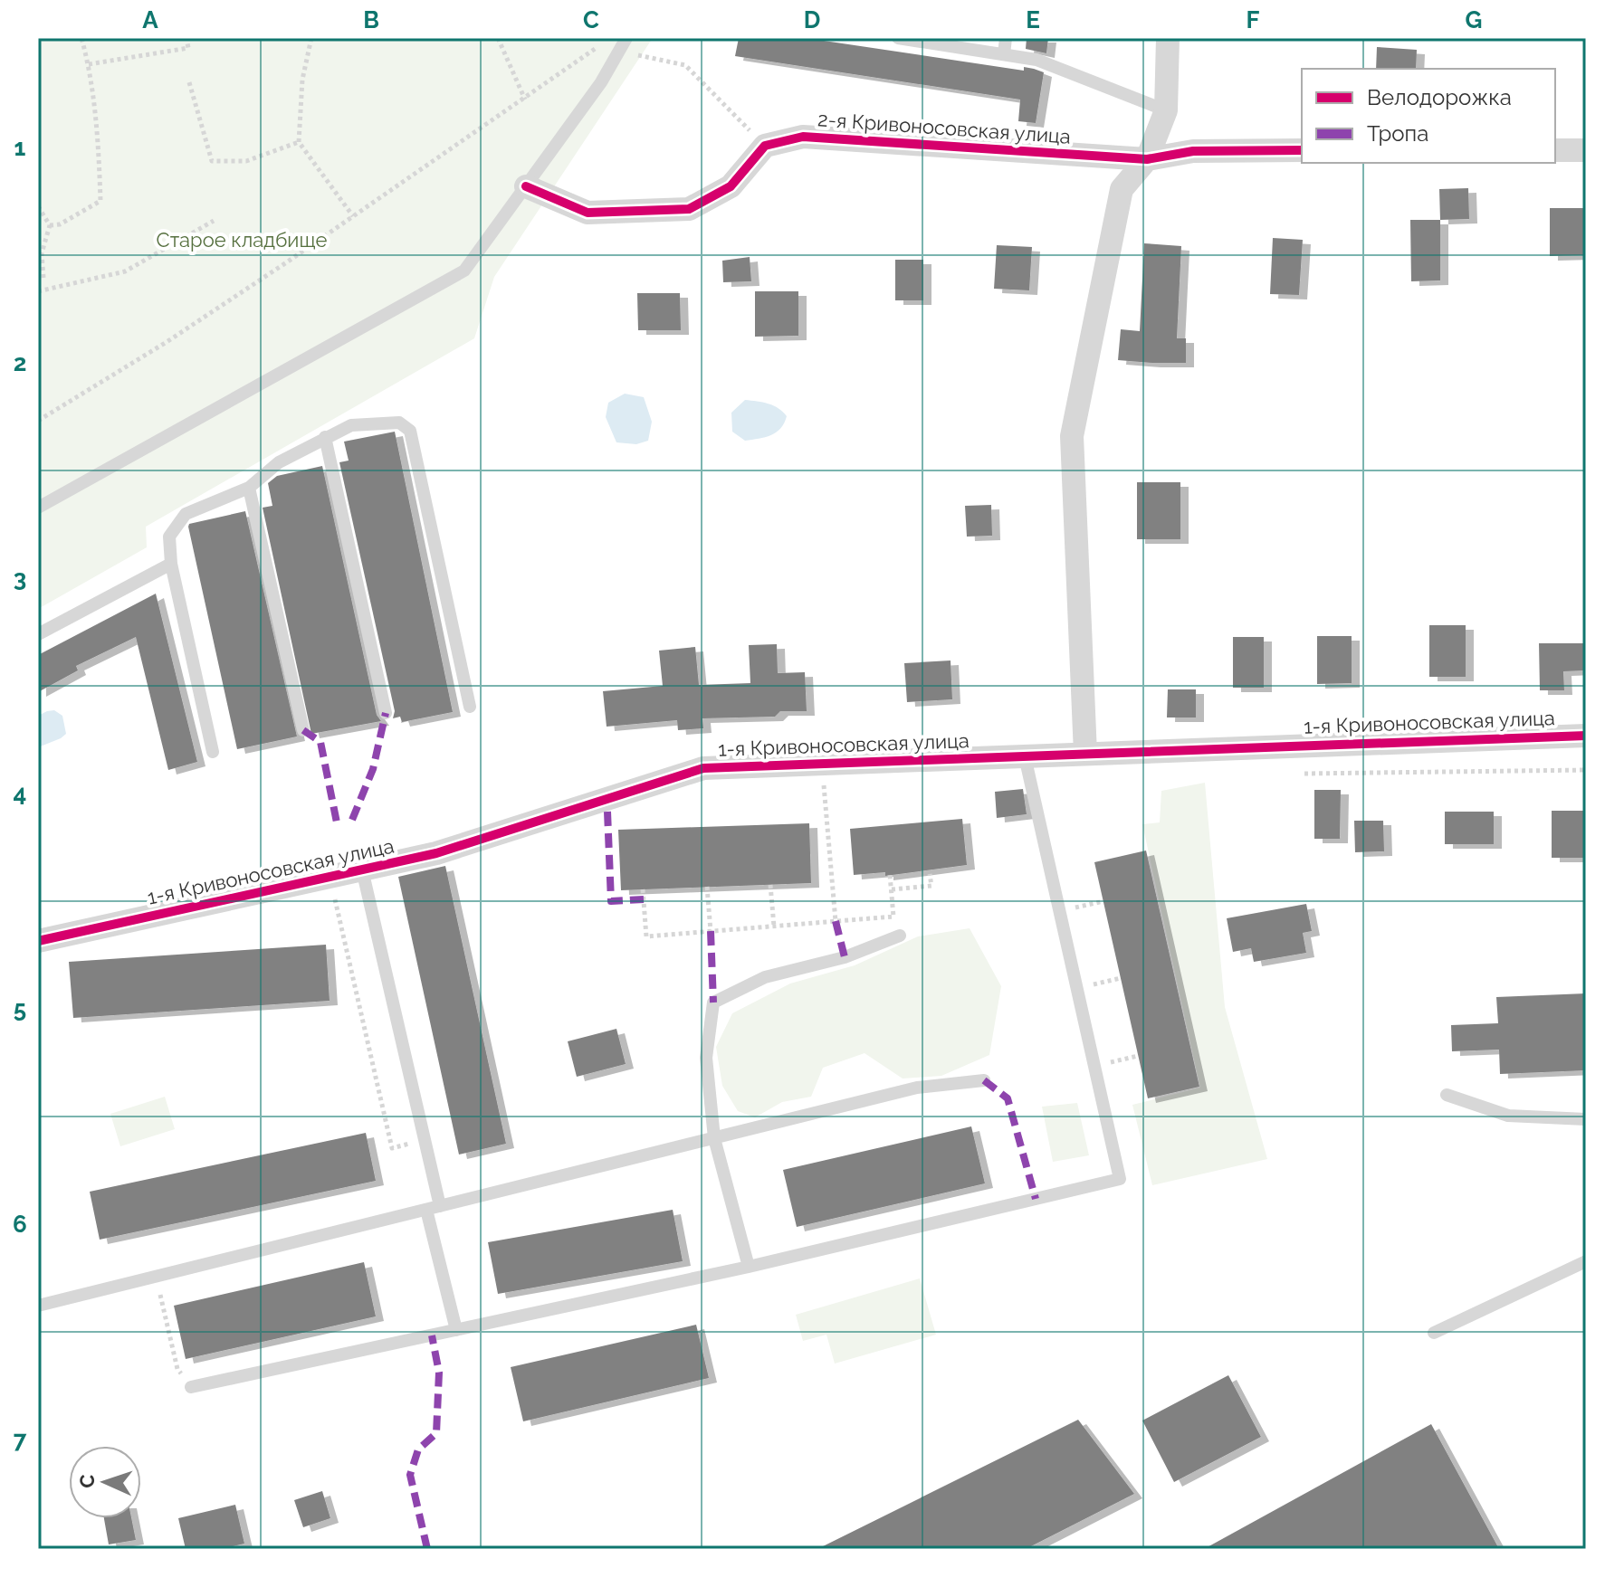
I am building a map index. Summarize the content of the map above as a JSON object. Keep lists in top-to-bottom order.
{
  "streets": {
    "street": ["2-я Кривоносовская улица", "1-я Кривоносовская улица"]
  },
  "parks": ["Старое кладбище"],
  "legend": ["Велодорожка", "Тропа"],
  "north": "left",
  "grid": {
    "columns": [
      "A",
      "B",
      "C",
      "D",
      "E",
      "F",
      "G"
    ],
    "rows": [
      "1",
      "2",
      "3",
      "4",
      "5",
      "6",
      "7"
    ]
  }
}
